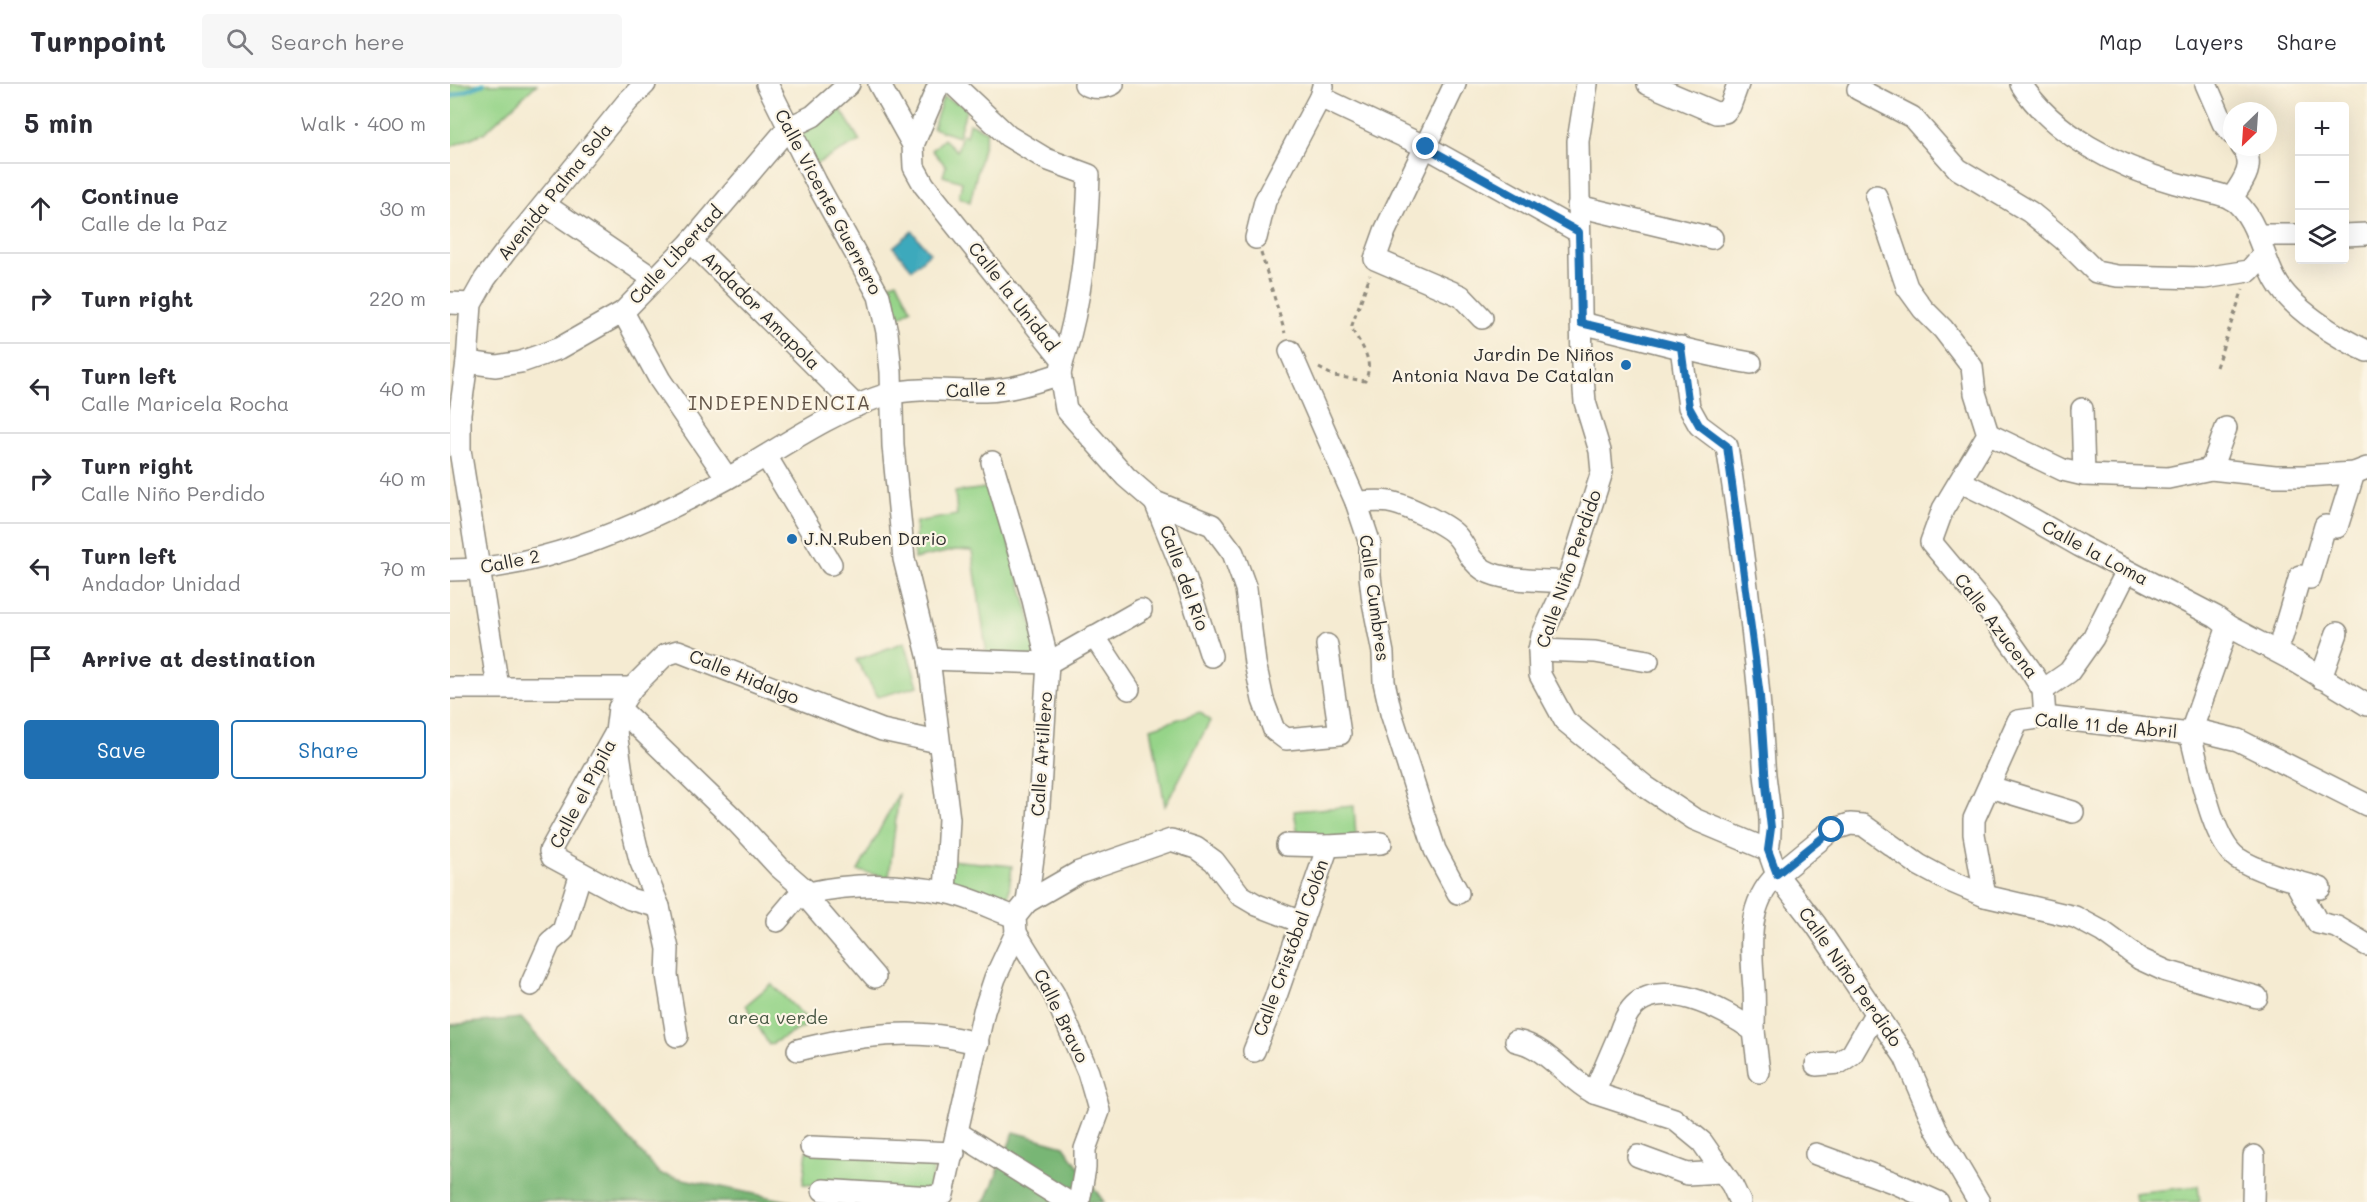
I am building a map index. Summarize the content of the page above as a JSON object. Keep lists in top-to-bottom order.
{
  "streets": {
    "street": [
      "Avenida Palma Sola",
      "Calle Vicente Guerrero",
      "Calle Libertad",
      "Calle la Unidad",
      "Andador Amapola",
      "Calle 2",
      "Calle la Loma",
      "Calle Niño Perdido",
      "Calle del Río",
      "Calle Cumbres",
      "Calle Azucena",
      "Calle Hidalgo",
      "Calle 11 de Abril",
      "Calle Artillero",
      "Calle el Pípila",
      "Calle Cristóbal Colón",
      "Calle Bravo"
    ]
  },
  "crossings": [
    ["Calle Vicente Guerrero", "Calle Libertad"],
    ["Calle Vicente Guerrero", "Calle 2"],
    ["Calle Vicente Guerrero", "Calle Hidalgo"],
    ["Calle Libertad", "Andador Amapola"],
    ["Calle la Unidad", "Calle 2"],
    ["Calle la Unidad", "Calle del Río"],
    ["Andador Amapola", "Calle 2"],
    ["Calle la Loma", "Calle Azucena"],
    ["Calle Azucena", "Calle 11 de Abril"],
    ["Calle Hidalgo", "Calle el Pípila"],
    ["Calle Artillero", "Calle Bravo"]
  ],
  "districts": ["INDEPENDENCIA"],
  "parks": ["area verde"],
  "places": ["Jardin De Niños Antonia Nava De Catalan", "J.N.Ruben Dario"],
  "north": "bottom left",
  "page": {
    "header": "Turnpoint",
    "search": "Search here",
    "nav": ["Map", "Layers", "Share"],
    "heading": ["5 min", "Walk · 400 m"],
    "map_buttons": ["+", "−"],
    "list": [
      ["Continue", "Calle de la Paz", "30 m"],
      ["Turn right", "220 m"],
      ["Turn left", "Calle Maricela Rocha", "40 m"],
      ["Turn right", "Calle Niño Perdido", "40 m"],
      ["Turn left", "Andador Unidad", "70 m"],
      "Arrive at destination"
    ],
    "buttons": ["Save", "Share"]
  }
}
